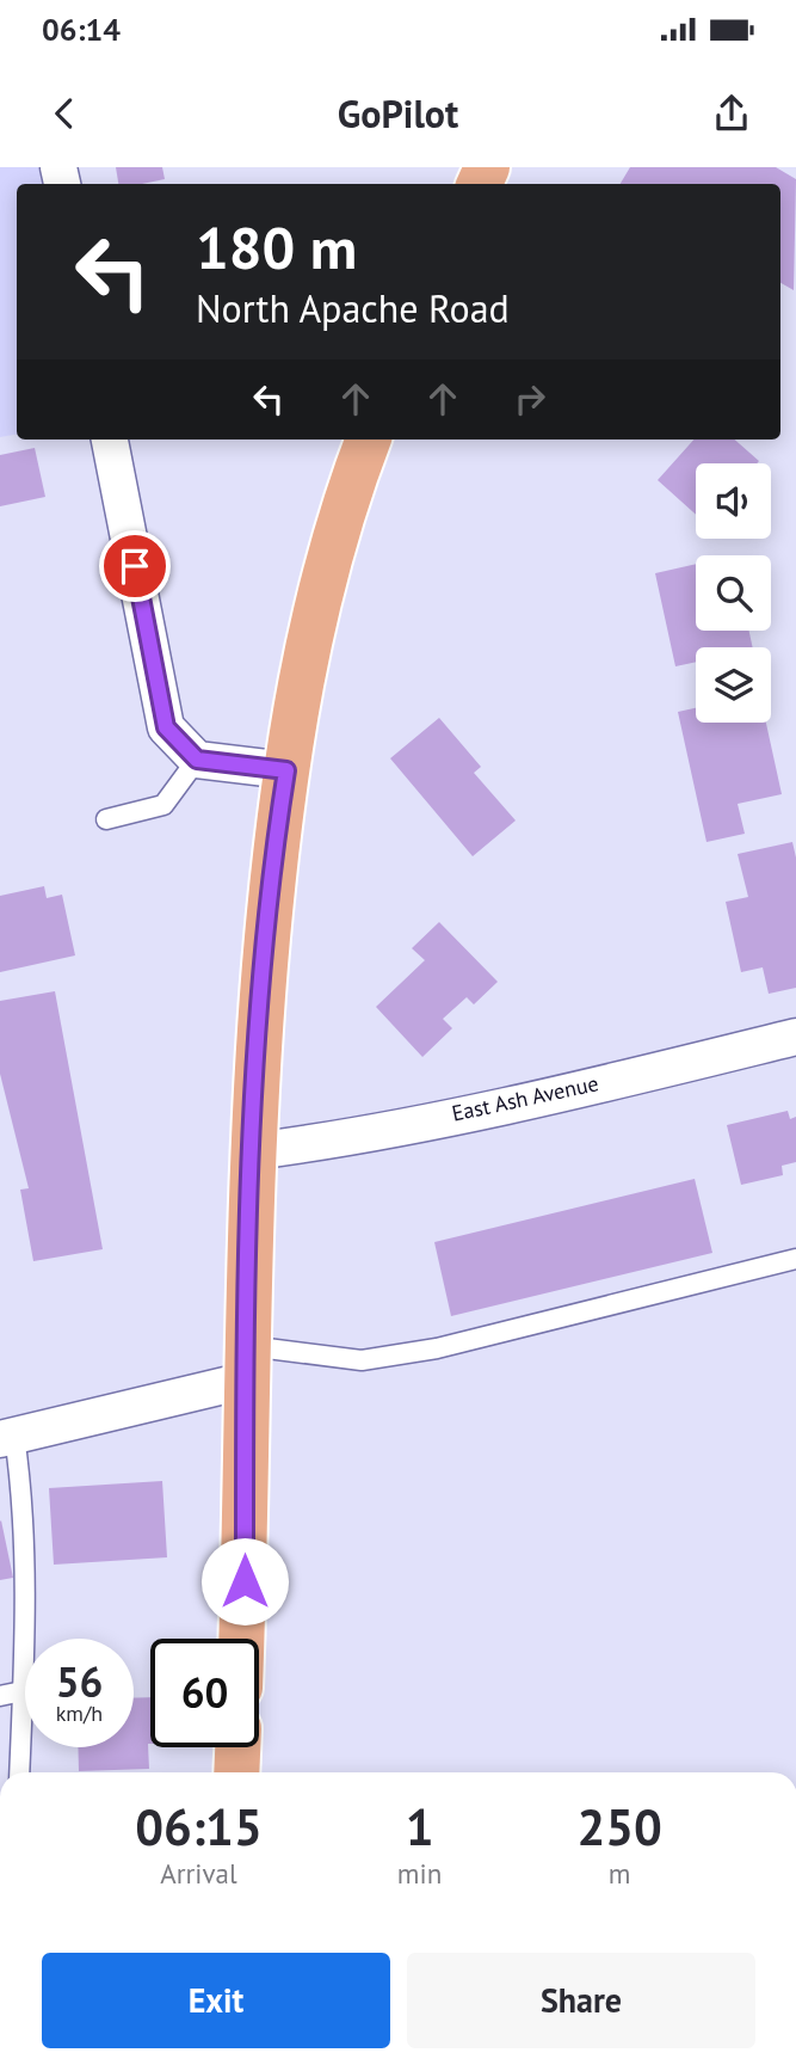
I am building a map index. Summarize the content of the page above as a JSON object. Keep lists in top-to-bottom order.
{
  "streets": {
    "street": ["East Ash Avenue"]
  },
  "page": {
    "status": "06:14",
    "header": "GoPilot",
    "turn": ["180 m", "North Apache Road"],
    "speed": "56 km/h",
    "limit": "60",
    "eta": [
      "06:15",
      "Arrival",
      "1",
      "min",
      "250",
      "m"
    ],
    "buttons": ["Exit", "Share"]
  }
}
